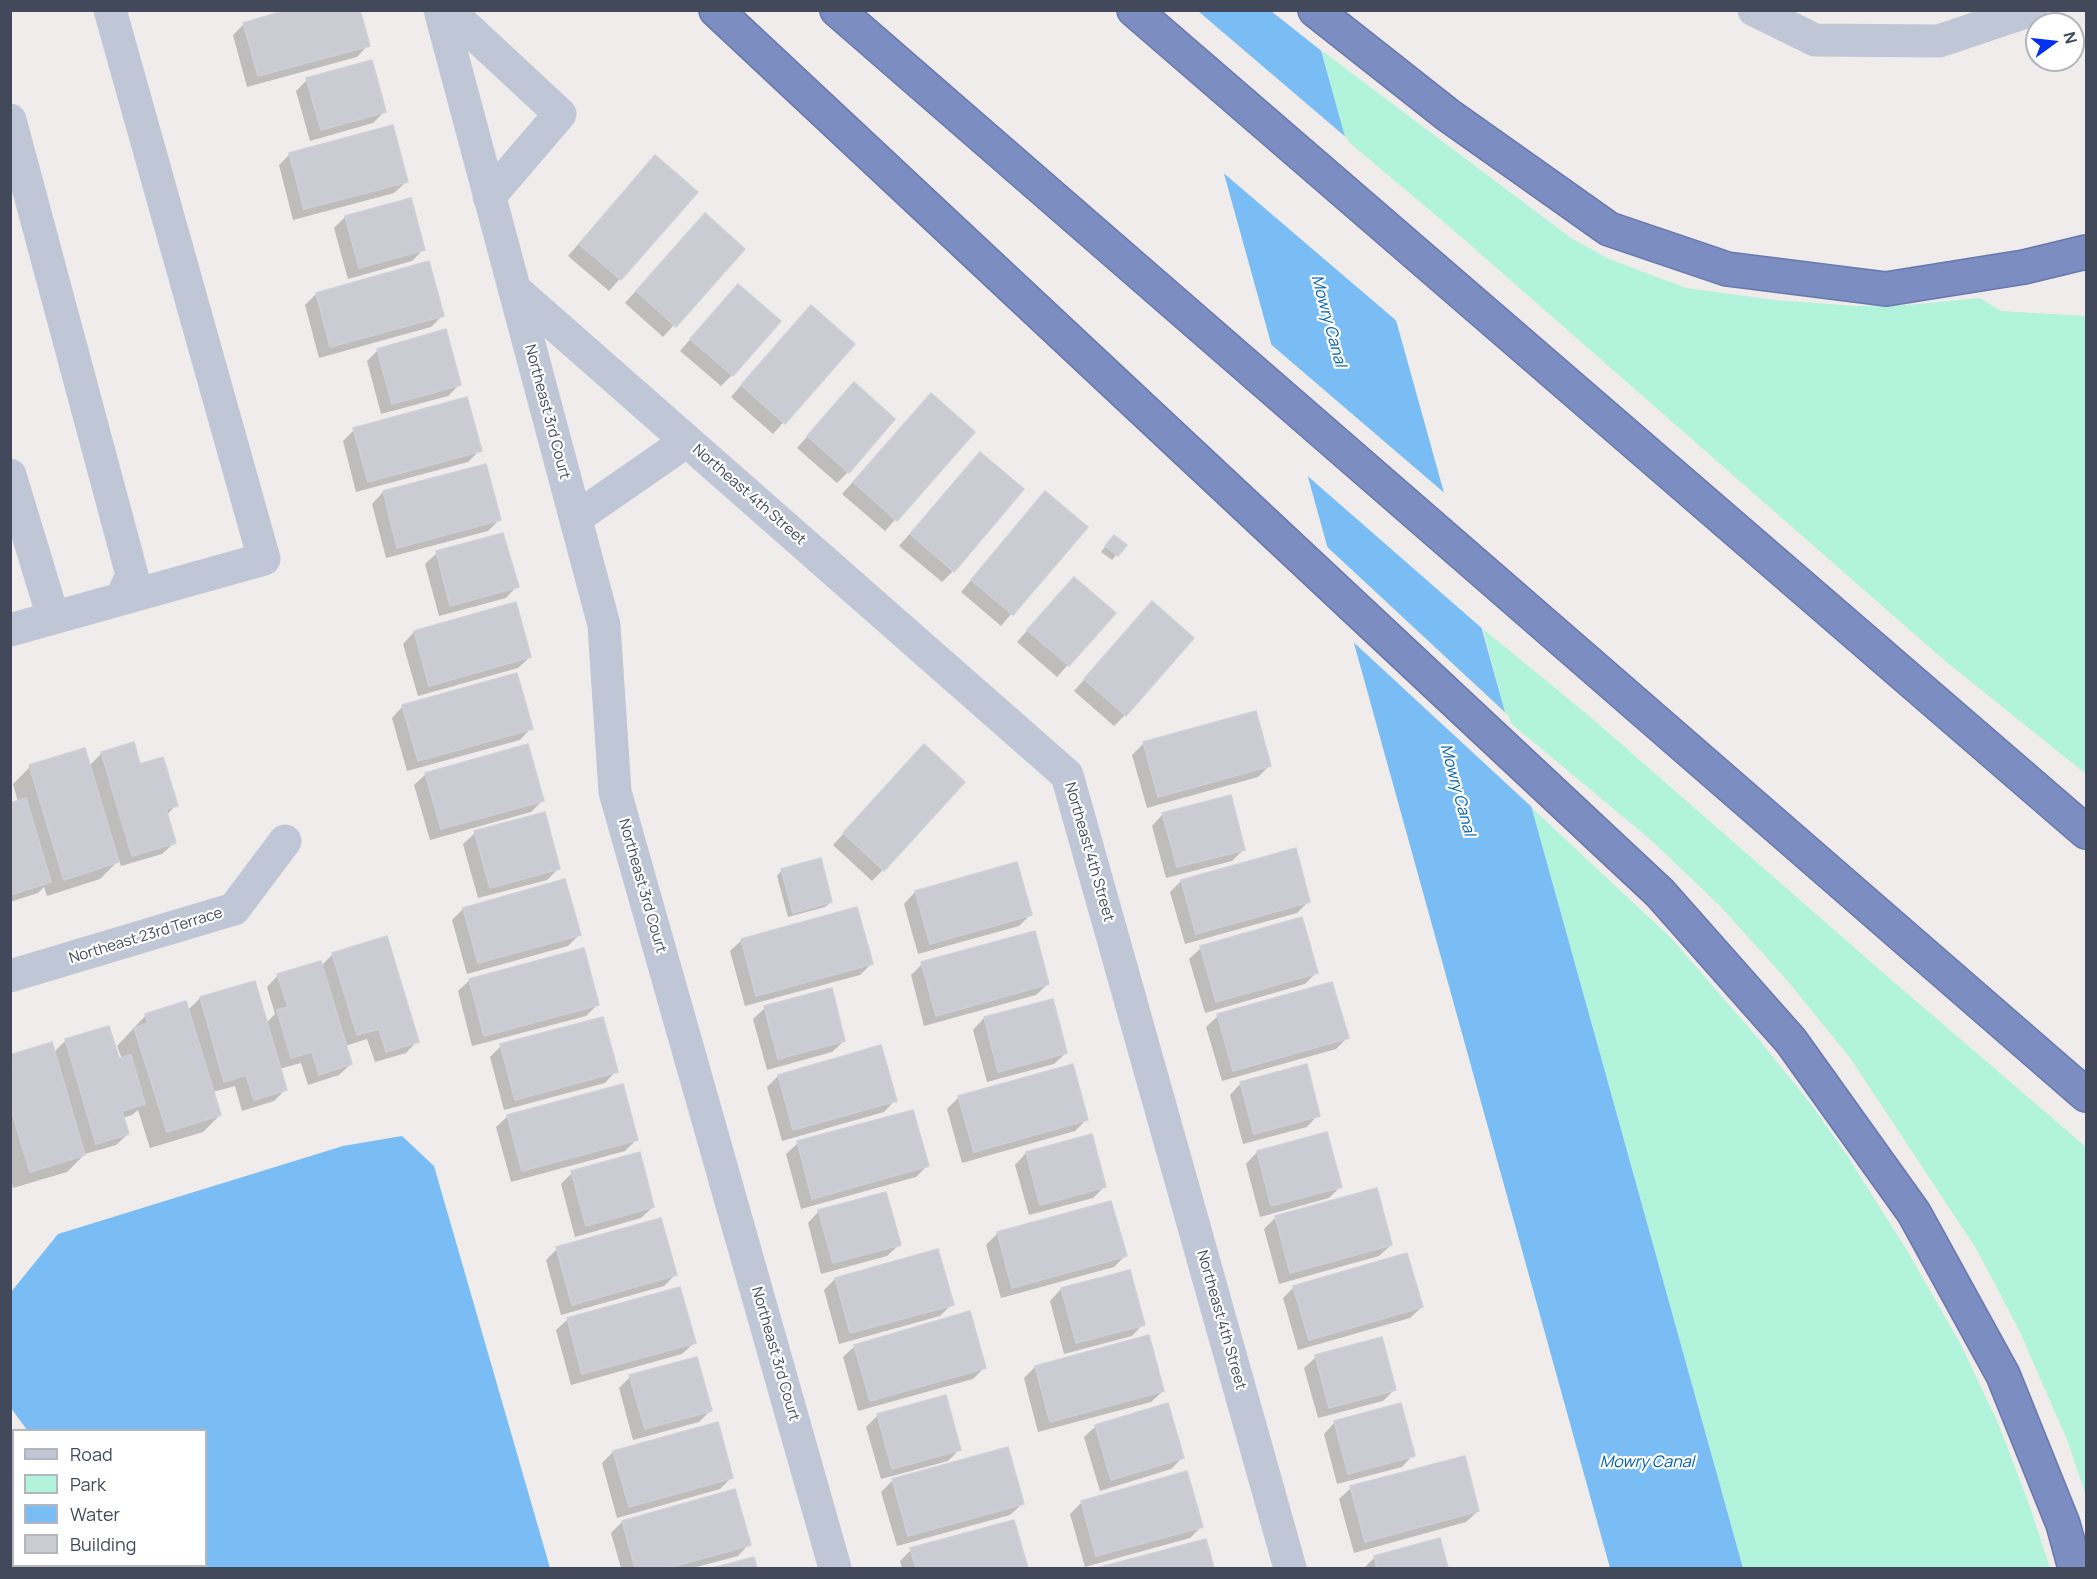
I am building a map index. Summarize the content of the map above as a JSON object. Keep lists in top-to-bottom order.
{
  "streets": {
    "street": ["Northeast 3rd Court", "Northeast 4th Street", "Northeast 23rd Terrace"]
  },
  "crossings": [
    ["Northeast 3rd Court", "Northeast 4th Street"]
  ],
  "water": ["Mowry Canal"],
  "legend": [
    "Road",
    "Park",
    "Water",
    "Building"
  ],
  "north": "right"
}
